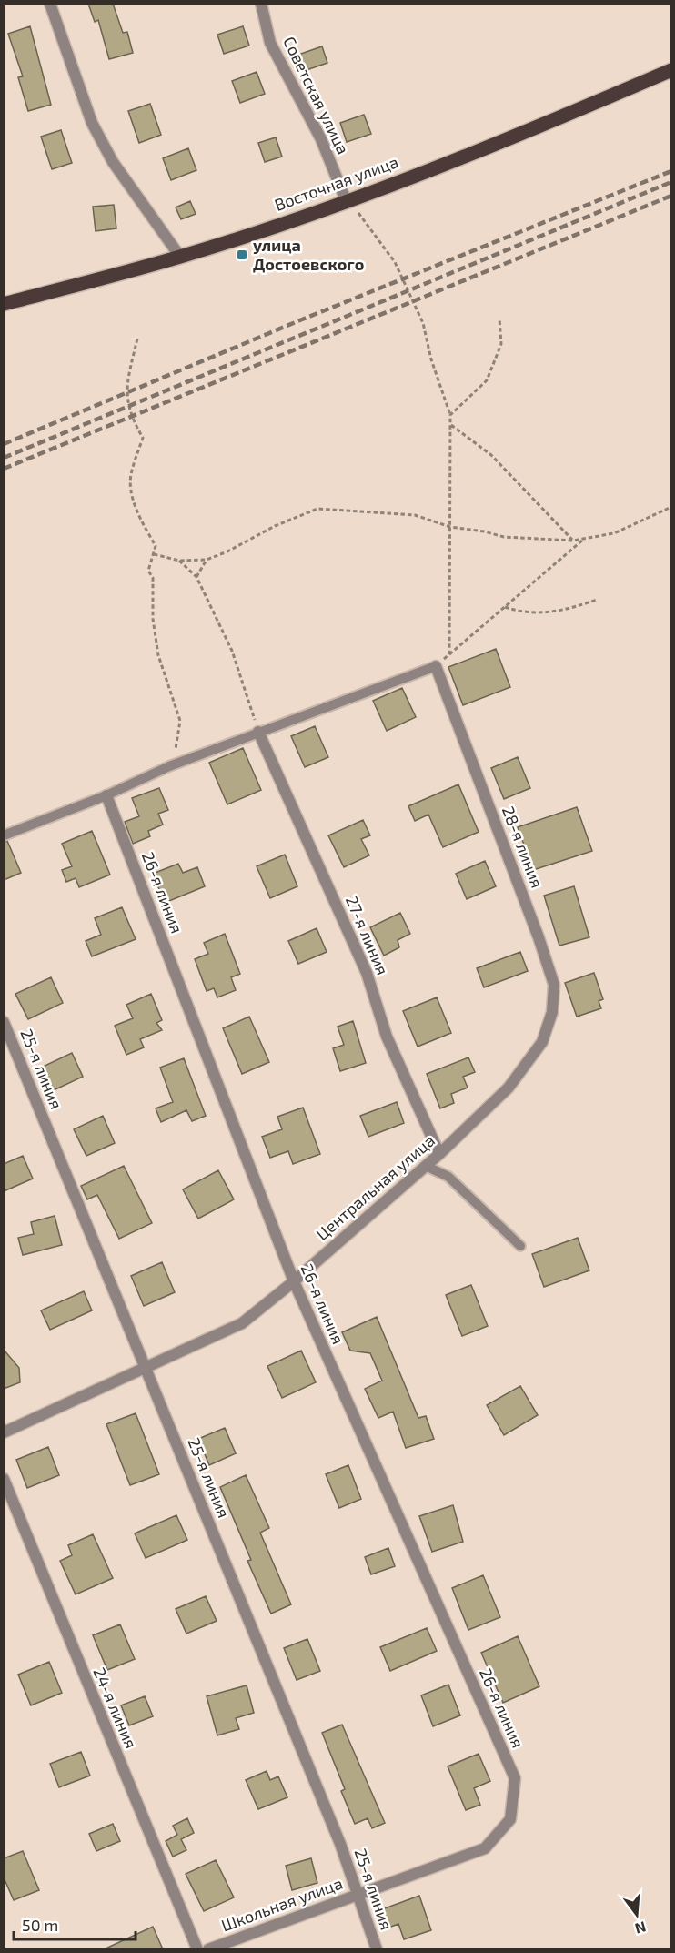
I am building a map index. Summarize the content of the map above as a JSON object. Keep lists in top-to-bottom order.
{
  "streets": {
    "main road": ["Восточная улица"],
    "street": [
      "Советская улица",
      "28-я линия",
      "26-я линия",
      "27-я линия",
      "25-я линия",
      "Центральная улица",
      "24-я линия",
      "Школьная улица"
    ]
  },
  "crossings": [
    ["Советская улица", "Восточная улица"],
    ["28-я линия", "Центральная улица"],
    ["26-я линия", "Центральная улица"],
    ["26-я линия", "Школьная улица"],
    ["27-я линия", "Центральная улица"],
    ["25-я линия", "Центральная улица"],
    ["25-я линия", "Школьная улица"]
  ],
  "places": {
    "transit": ["улица Достоевского"]
  },
  "scale_bar": "50 m",
  "north": "bottom"
}
